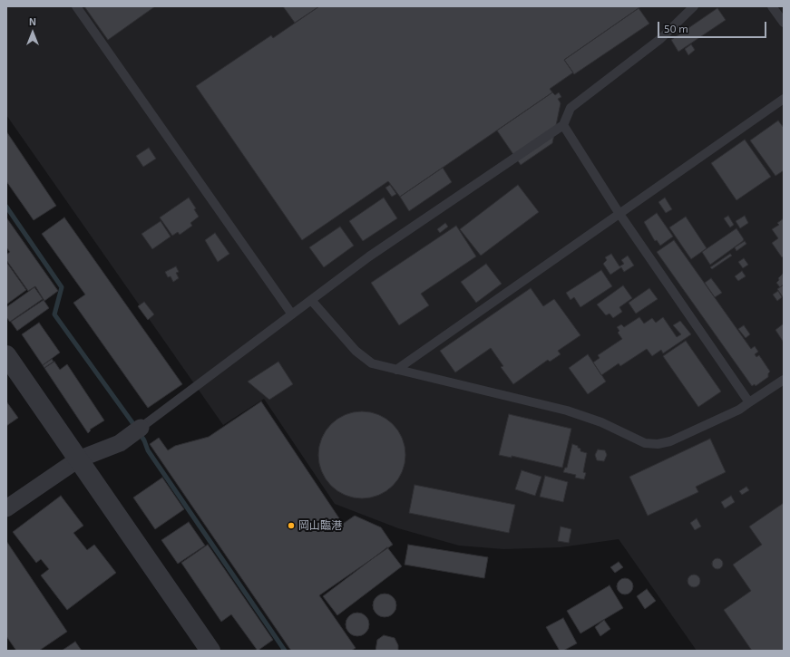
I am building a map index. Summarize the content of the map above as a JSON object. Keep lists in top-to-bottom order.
{
  "places": ["岡山臨港"],
  "scale_bar": "50 m",
  "north": "top"
}
